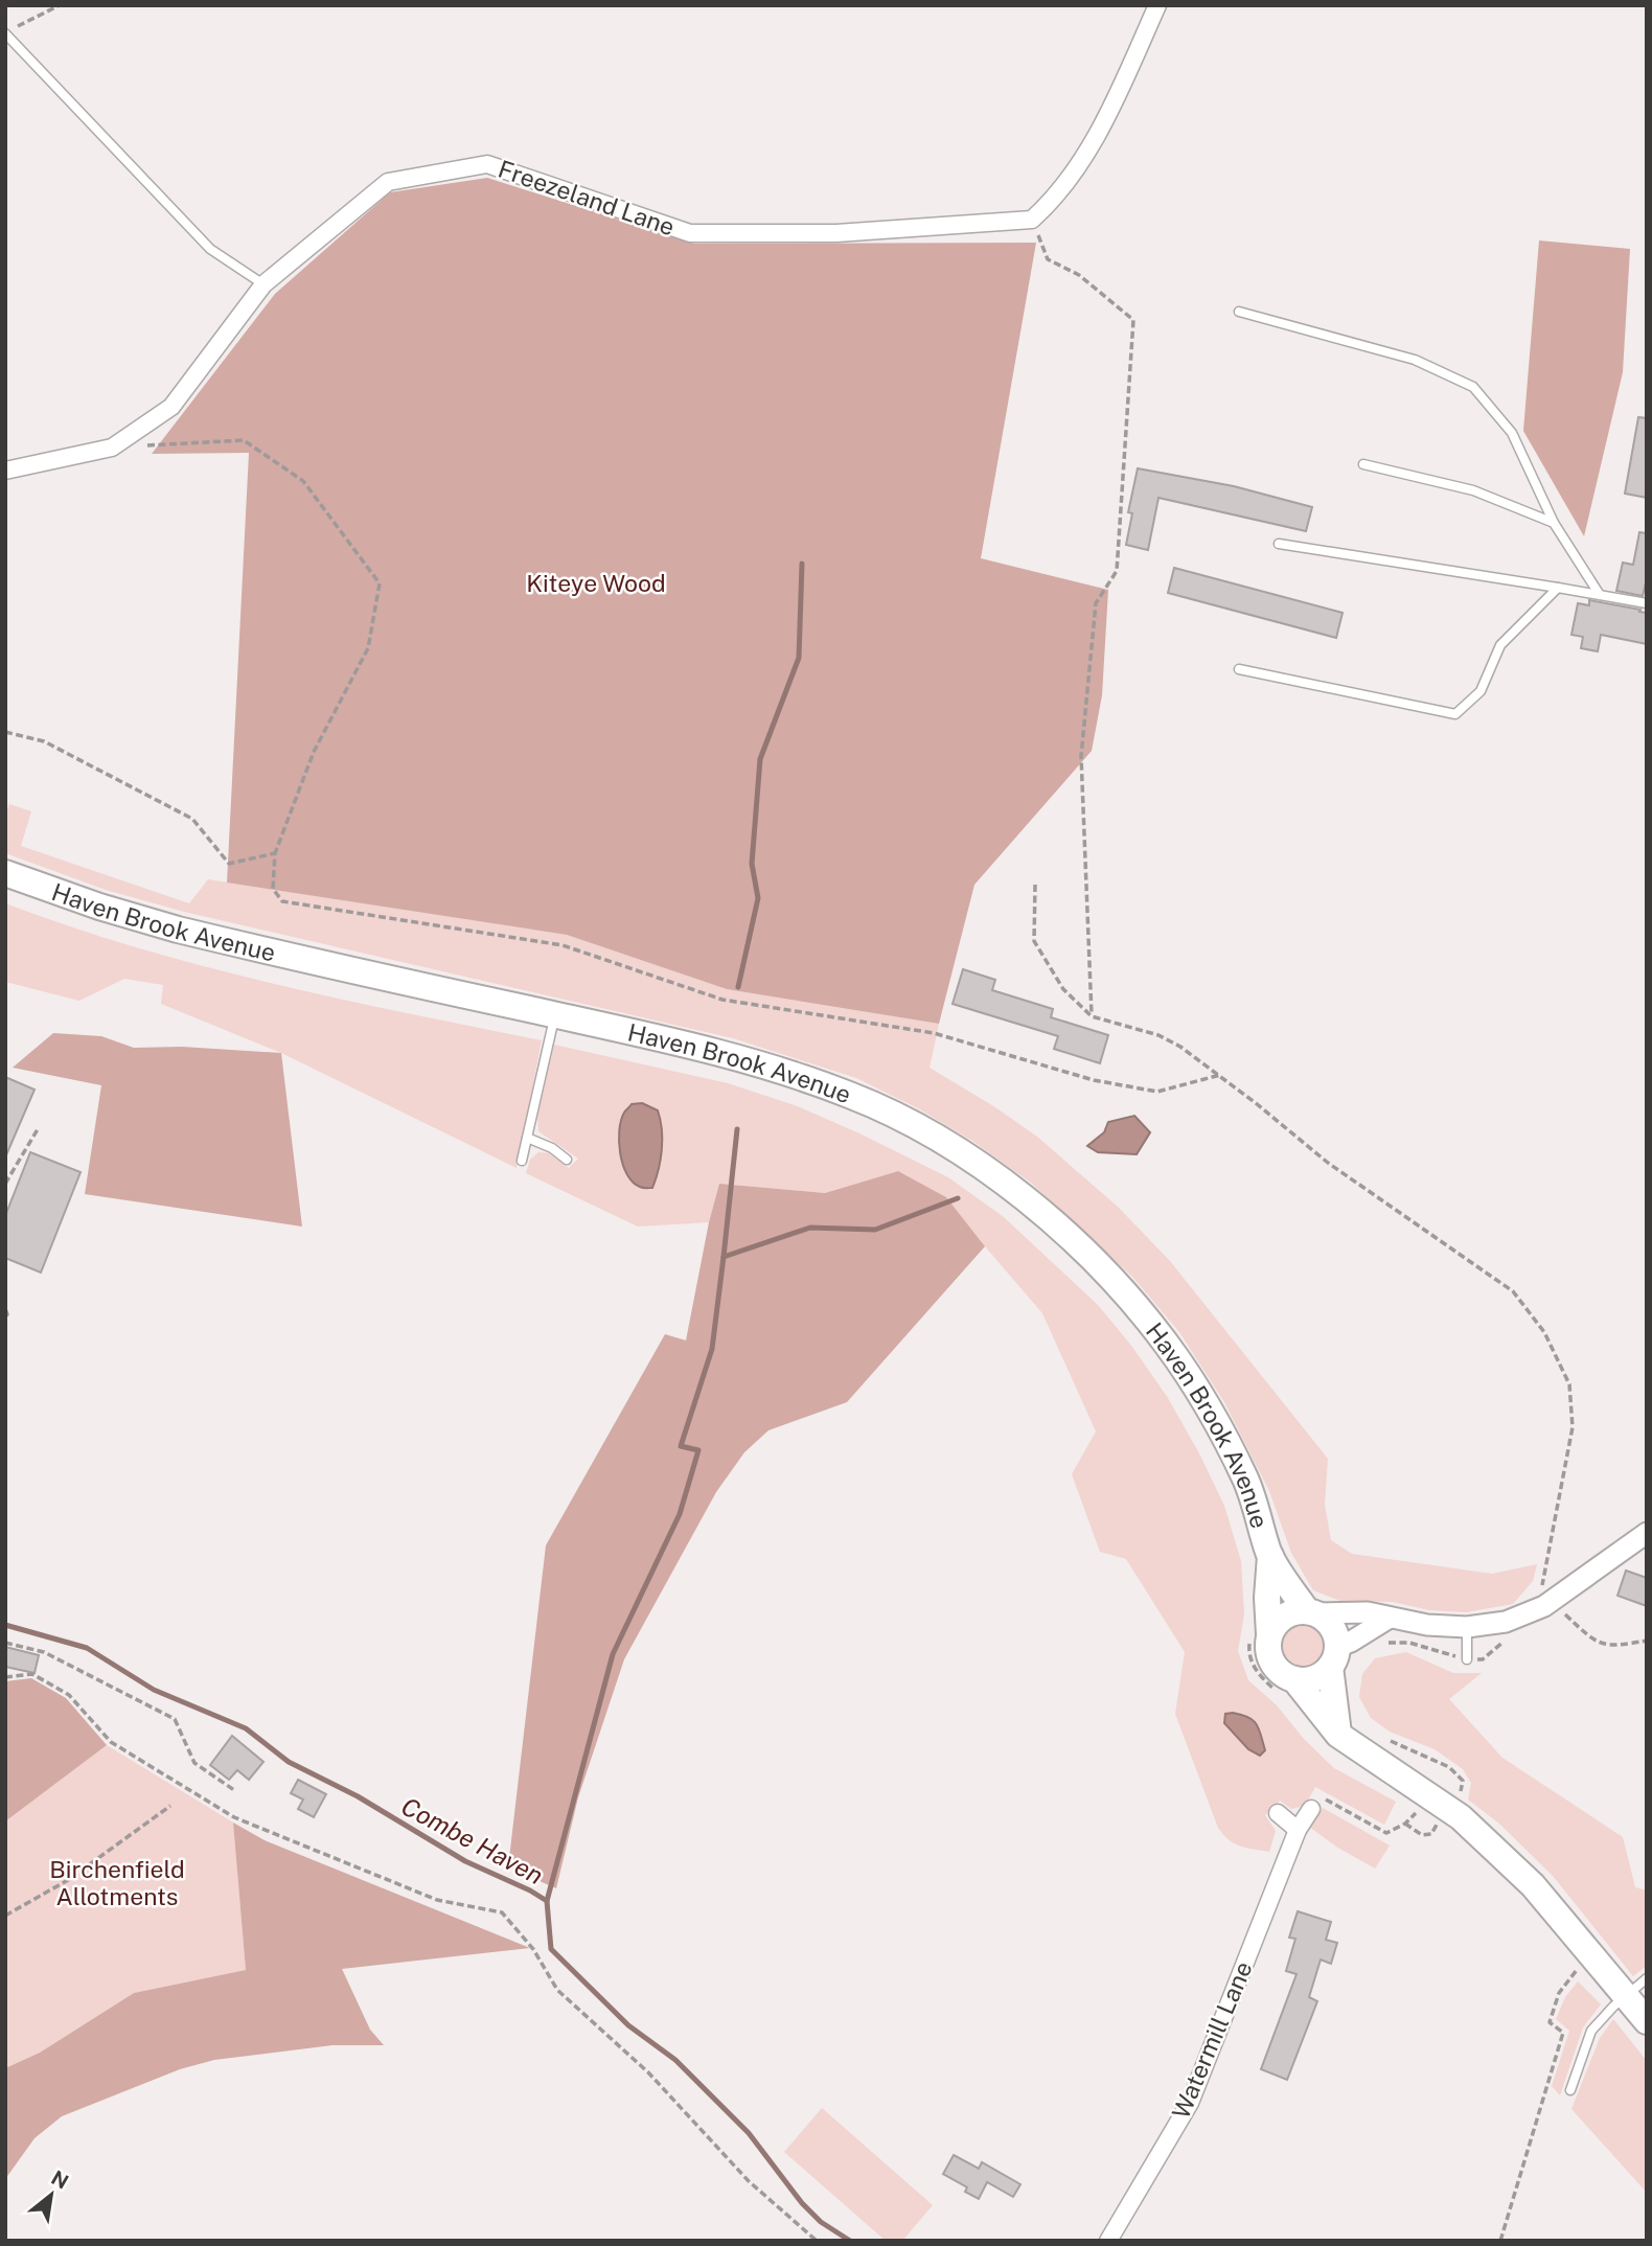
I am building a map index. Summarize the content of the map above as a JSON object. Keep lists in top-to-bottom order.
{
  "streets": {
    "main road": ["Haven Brook Avenue"],
    "street": ["Freezeland Lane", "Watermill Lane"]
  },
  "water": ["Combe Haven"],
  "parks": ["Kiteye Wood", "Birchenfield Allotments"],
  "north": "top right"
}
